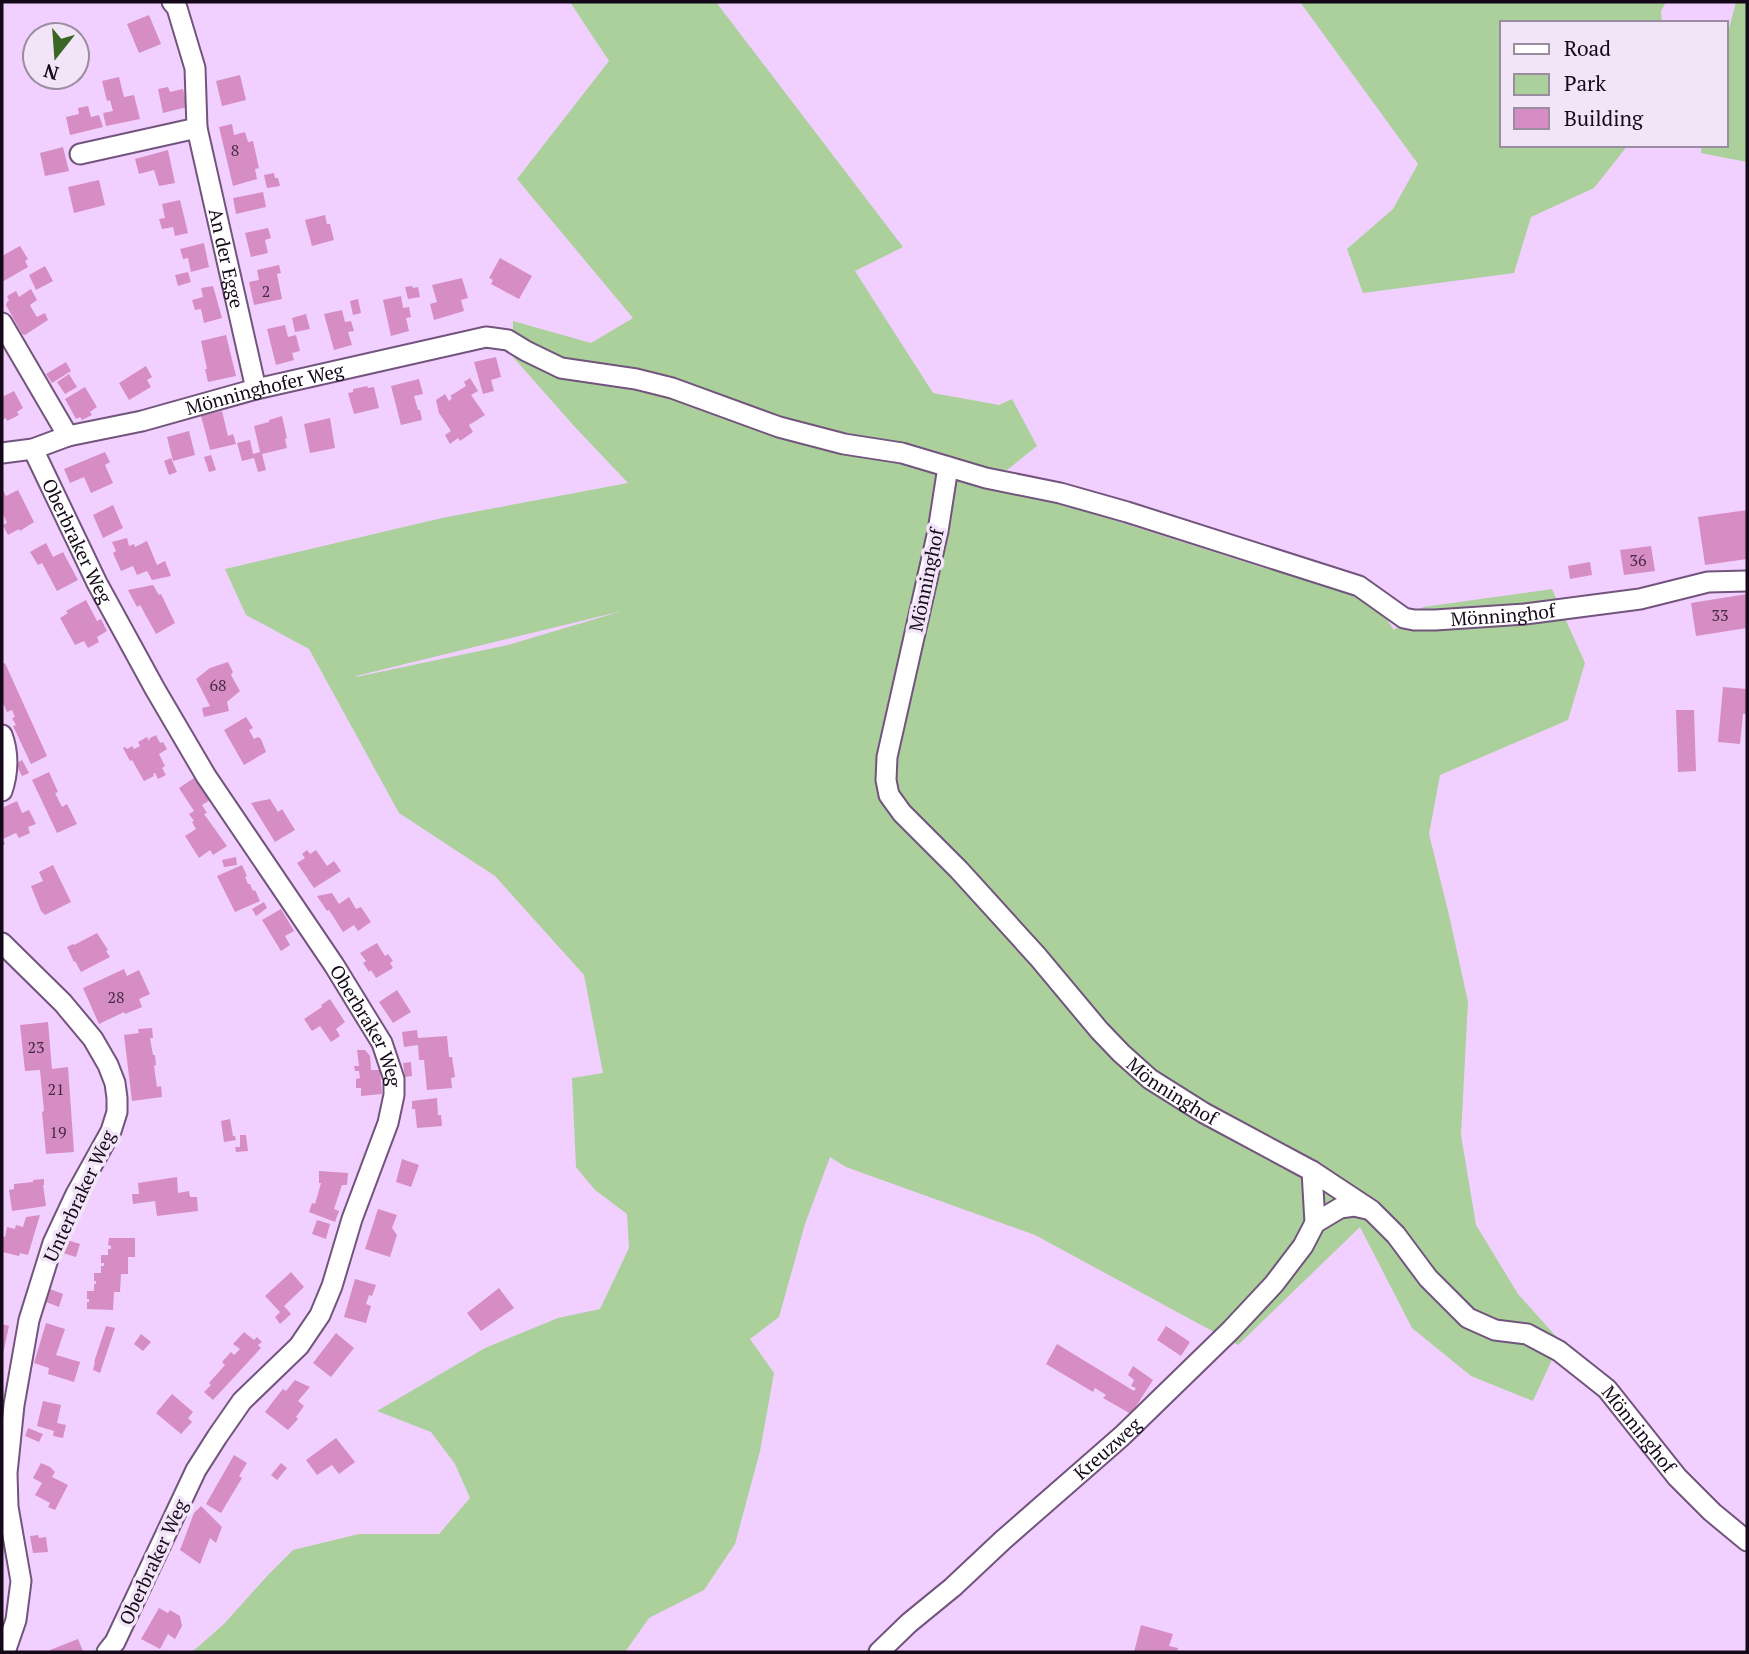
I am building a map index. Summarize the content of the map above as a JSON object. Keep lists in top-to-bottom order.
{
  "streets": {
    "street": [
      "An der Egge",
      "Mönninghofer Weg",
      "Oberbraker Weg",
      "Mönninghof",
      "Unterbraker Weg",
      "Kreuzweg"
    ]
  },
  "crossings": [
    ["An der Egge", "Mönninghofer Weg"],
    ["Mönninghofer Weg", "Oberbraker Weg"],
    ["Mönninghofer Weg", "Mönninghof"]
  ],
  "house_numbers": [
    "8",
    "2",
    "36",
    "33",
    "68",
    "28",
    "23",
    "21",
    "19"
  ],
  "legend": ["Road", "Park", "Building"],
  "north": "bottom"
}
